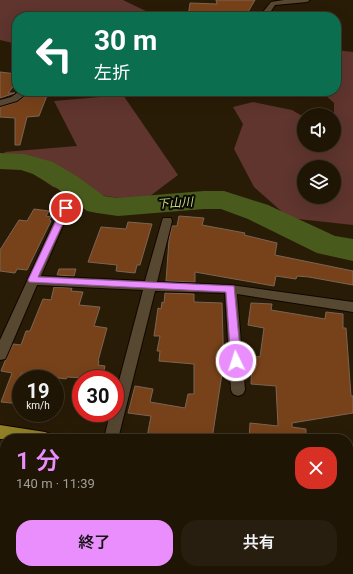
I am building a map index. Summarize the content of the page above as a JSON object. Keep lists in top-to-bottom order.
{
  "water": ["下山川"],
  "page": {
    "turn": ["30 m", "左折"],
    "speed": "19 km/h",
    "limit": "30",
    "heading": ["1 分", "140 m · 11:39"],
    "buttons": ["終了", "共有"]
  }
}
